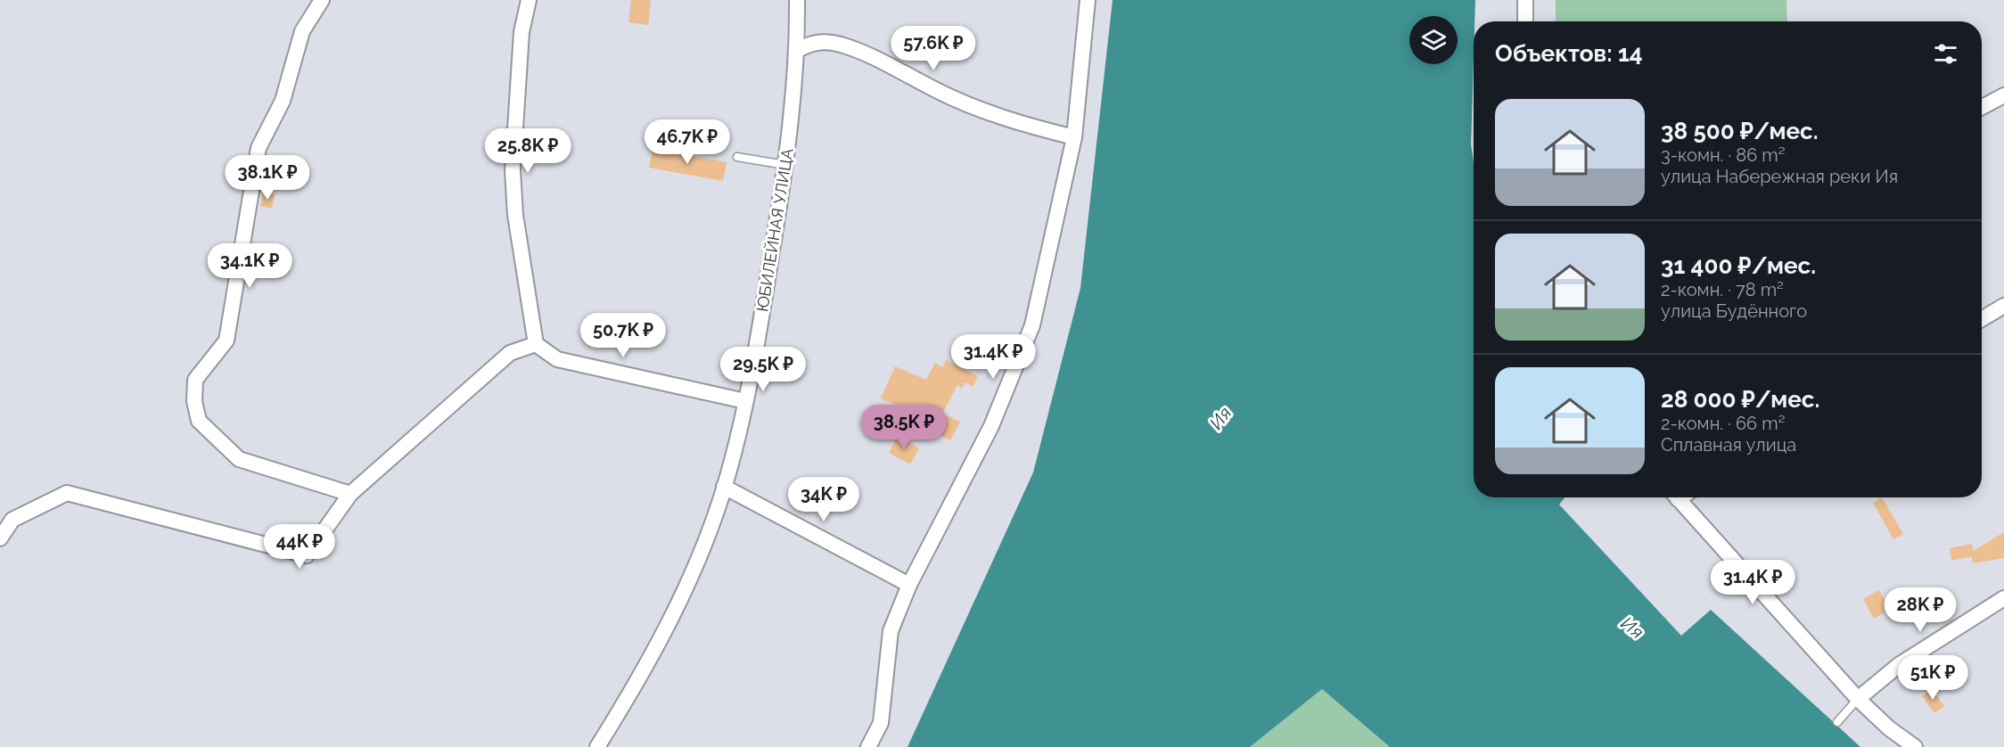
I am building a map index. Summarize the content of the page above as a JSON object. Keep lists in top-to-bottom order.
{
  "streets": {
    "street": ["ЮБИЛЕЙНАЯ УЛИЦА"]
  },
  "water": ["Ия"],
  "page": {
    "heading": "Объектов: 14",
    "price": [
      "57.6K ₽",
      "46.7K ₽",
      "25.8K ₽",
      "38.1K ₽",
      "34.1K ₽",
      "50.7K ₽",
      "31.4K ₽",
      "29.5K ₽",
      "38.5K ₽",
      "34K ₽",
      "44K ₽",
      "31.4K ₽",
      "28K ₽",
      "51K ₽"
    ],
    "list": [
      {
        "name": "38 500 ₽/мес.",
        "note": "3-комн. · 86 m² · улица Набережная реки Ия"
      },
      {
        "name": "31 400 ₽/мес.",
        "note": "2-комн. · 78 m² · улица Будённого"
      },
      {
        "name": "28 000 ₽/мес.",
        "note": "2-комн. · 66 m² · Сплавная улица"
      }
    ]
  }
}
